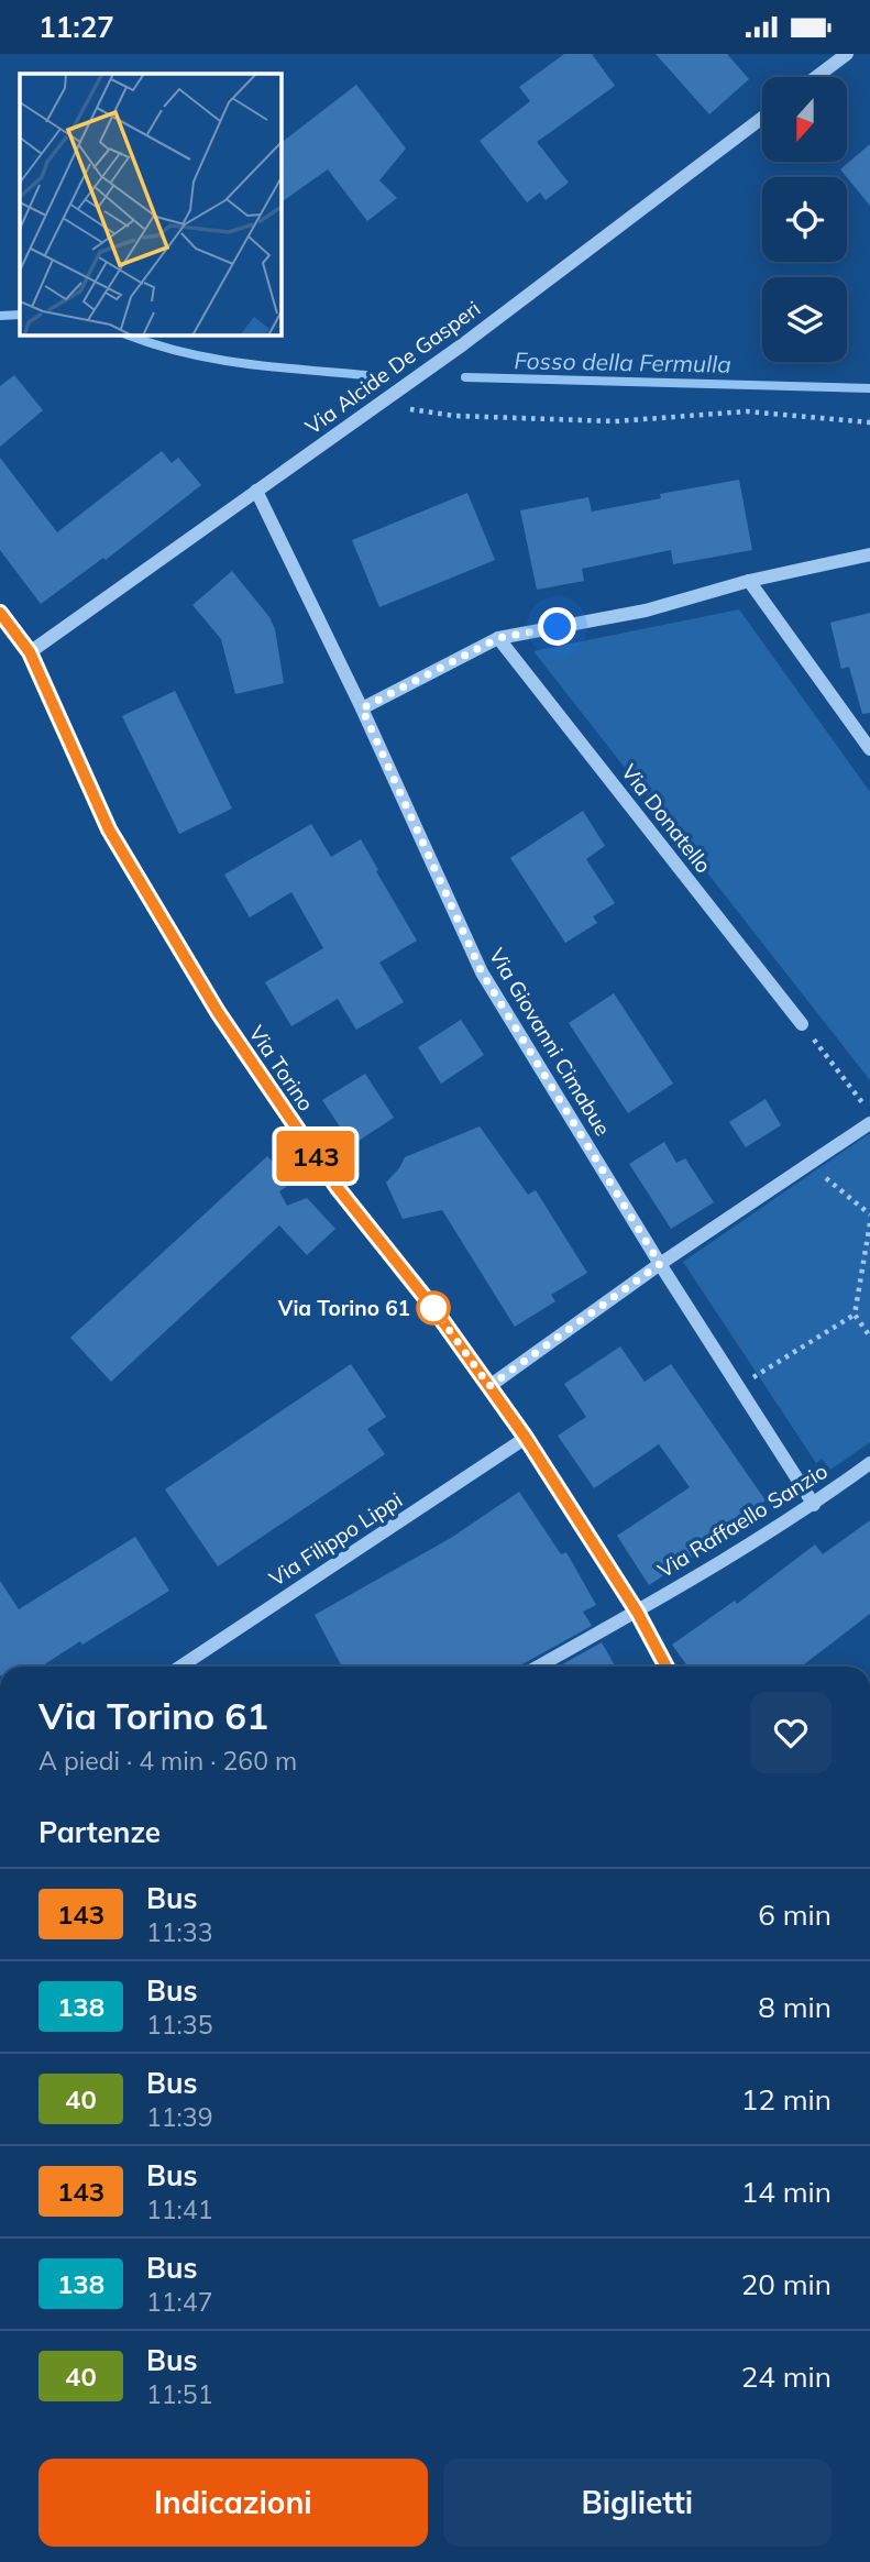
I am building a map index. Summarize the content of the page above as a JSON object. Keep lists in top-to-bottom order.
{
  "streets": {
    "street": [
      "Via Alcide De Gasperi",
      "Via Donatello",
      "Via Giovanni Cimabue",
      "Via Torino",
      "Via Raffaello Sanzio",
      "Via Filippo Lippi"
    ]
  },
  "crossings": [
    ["Via Alcide De Gasperi", "Via Giovanni Cimabue"],
    ["Via Alcide De Gasperi", "Via Torino"],
    ["Via Giovanni Cimabue", "Via Raffaello Sanzio"],
    ["Via Torino", "Via Raffaello Sanzio"],
    ["Via Torino", "Via Filippo Lippi"]
  ],
  "water": ["Fosso della Fermulla"],
  "places": ["Via Torino 61"],
  "lines": ["bus line 143"],
  "north": "bottom",
  "page": {
    "status": "11:27",
    "on_map": "143",
    "heading": [
      ["Via Torino 61", "A piedi · 4 min · 260 m"],
      "Partenze"
    ],
    "list": [
      {
        "mark": "143",
        "name": "Bus",
        "note": "11:33",
        "value": "6 min"
      },
      {
        "mark": "138",
        "name": "Bus",
        "note": "11:35",
        "value": "8 min"
      },
      {
        "mark": "40",
        "name": "Bus",
        "note": "11:39",
        "value": "12 min"
      },
      {
        "mark": "143",
        "name": "Bus",
        "note": "11:41",
        "value": "14 min"
      },
      {
        "mark": "138",
        "name": "Bus",
        "note": "11:47",
        "value": "20 min"
      },
      {
        "mark": "40",
        "name": "Bus",
        "note": "11:51",
        "value": "24 min"
      }
    ],
    "buttons": ["Indicazioni", "Biglietti"]
  }
}
